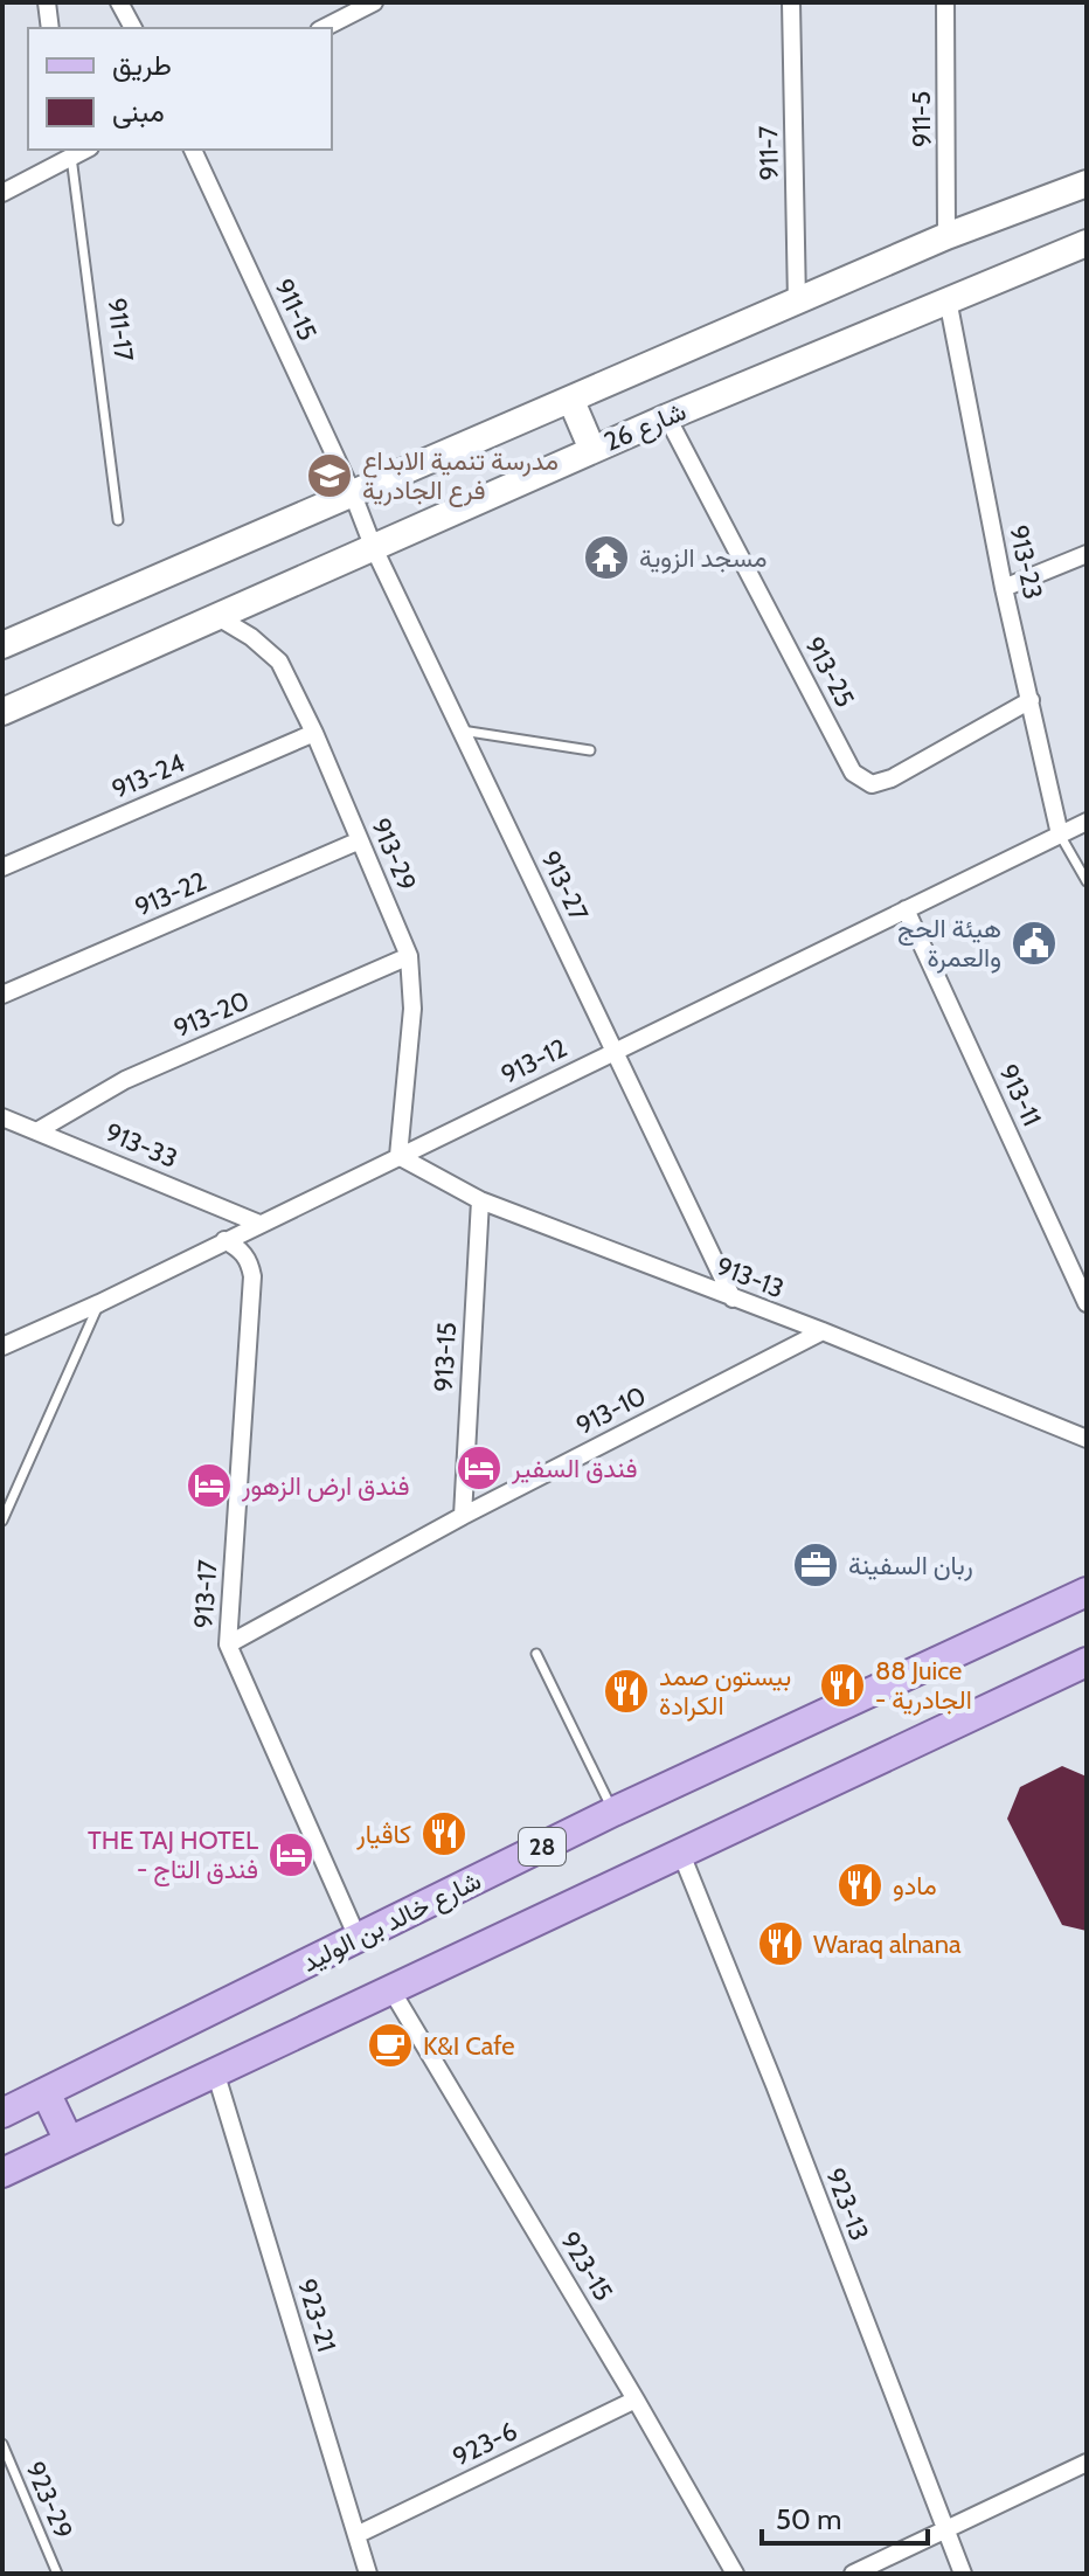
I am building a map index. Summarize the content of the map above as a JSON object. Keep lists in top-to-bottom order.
{
  "streets": {
    "main road": ["28", "شارع خالد بن الوليد"],
    "street": [
      "911-5",
      "911-7",
      "911-15",
      "شارع 26",
      "913-23",
      "913-25",
      "913-24",
      "913-29",
      "913-27",
      "913-22",
      "913-20",
      "913-12",
      "913-11",
      "913-33",
      "913-13",
      "913-15",
      "913-10",
      "913-17",
      "923-13",
      "923-15",
      "923-21",
      "923-6"
    ],
    "lane": ["911-17", "923-29"]
  },
  "crossings": [
    ["911-5", "شارع 26"],
    ["911-7", "شارع 26"],
    ["911-15", "شارع 26"],
    ["911-15", "913-27"],
    ["شارع 26", "913-23"],
    ["شارع 26", "913-25"],
    ["شارع 26", "913-29"],
    ["شارع 26", "913-27"],
    ["913-23", "913-25"],
    ["913-23", "913-12"],
    ["913-24", "913-29"],
    ["913-29", "913-22"],
    ["913-29", "913-20"],
    ["913-29", "913-12"],
    ["913-29", "913-13"],
    ["913-27", "913-12"],
    ["913-27", "913-13"],
    ["913-20", "913-33"],
    ["913-12", "913-11"],
    ["913-12", "913-33"],
    ["913-12", "913-13"],
    ["913-12", "913-17"],
    ["913-13", "913-15"],
    ["913-13", "913-10"],
    ["913-15", "913-10"],
    ["913-10", "913-17"],
    ["913-17", "شارع خالد بن الوليد"],
    ["28", "923-13"],
    ["28", "923-15"],
    ["28", "923-21"],
    ["923-15", "923-6"],
    ["923-21", "923-6"]
  ],
  "places": {
    "school or university": ["مدرسة تنمية الابداع فرع الجادرية"],
    "temple": ["مسجد الزوية"],
    "public building": ["هيئة الحج والعمرة"],
    "hotel": ["فندق السفير", "فندق ارض الزهور", "THE TAJ HOTEL - فندق التاج"],
    "office": ["ربان السفينة"],
    "restaurant": [
      "88 Juice - الجادرية",
      "بيستون صمد الكرادة",
      "كاڤيار",
      "مادو",
      "Waraq alnana"
    ],
    "cafe": ["K&I Cafe"]
  },
  "legend": ["طريق", "مبنى"],
  "scale_bar": "50 m"
}
